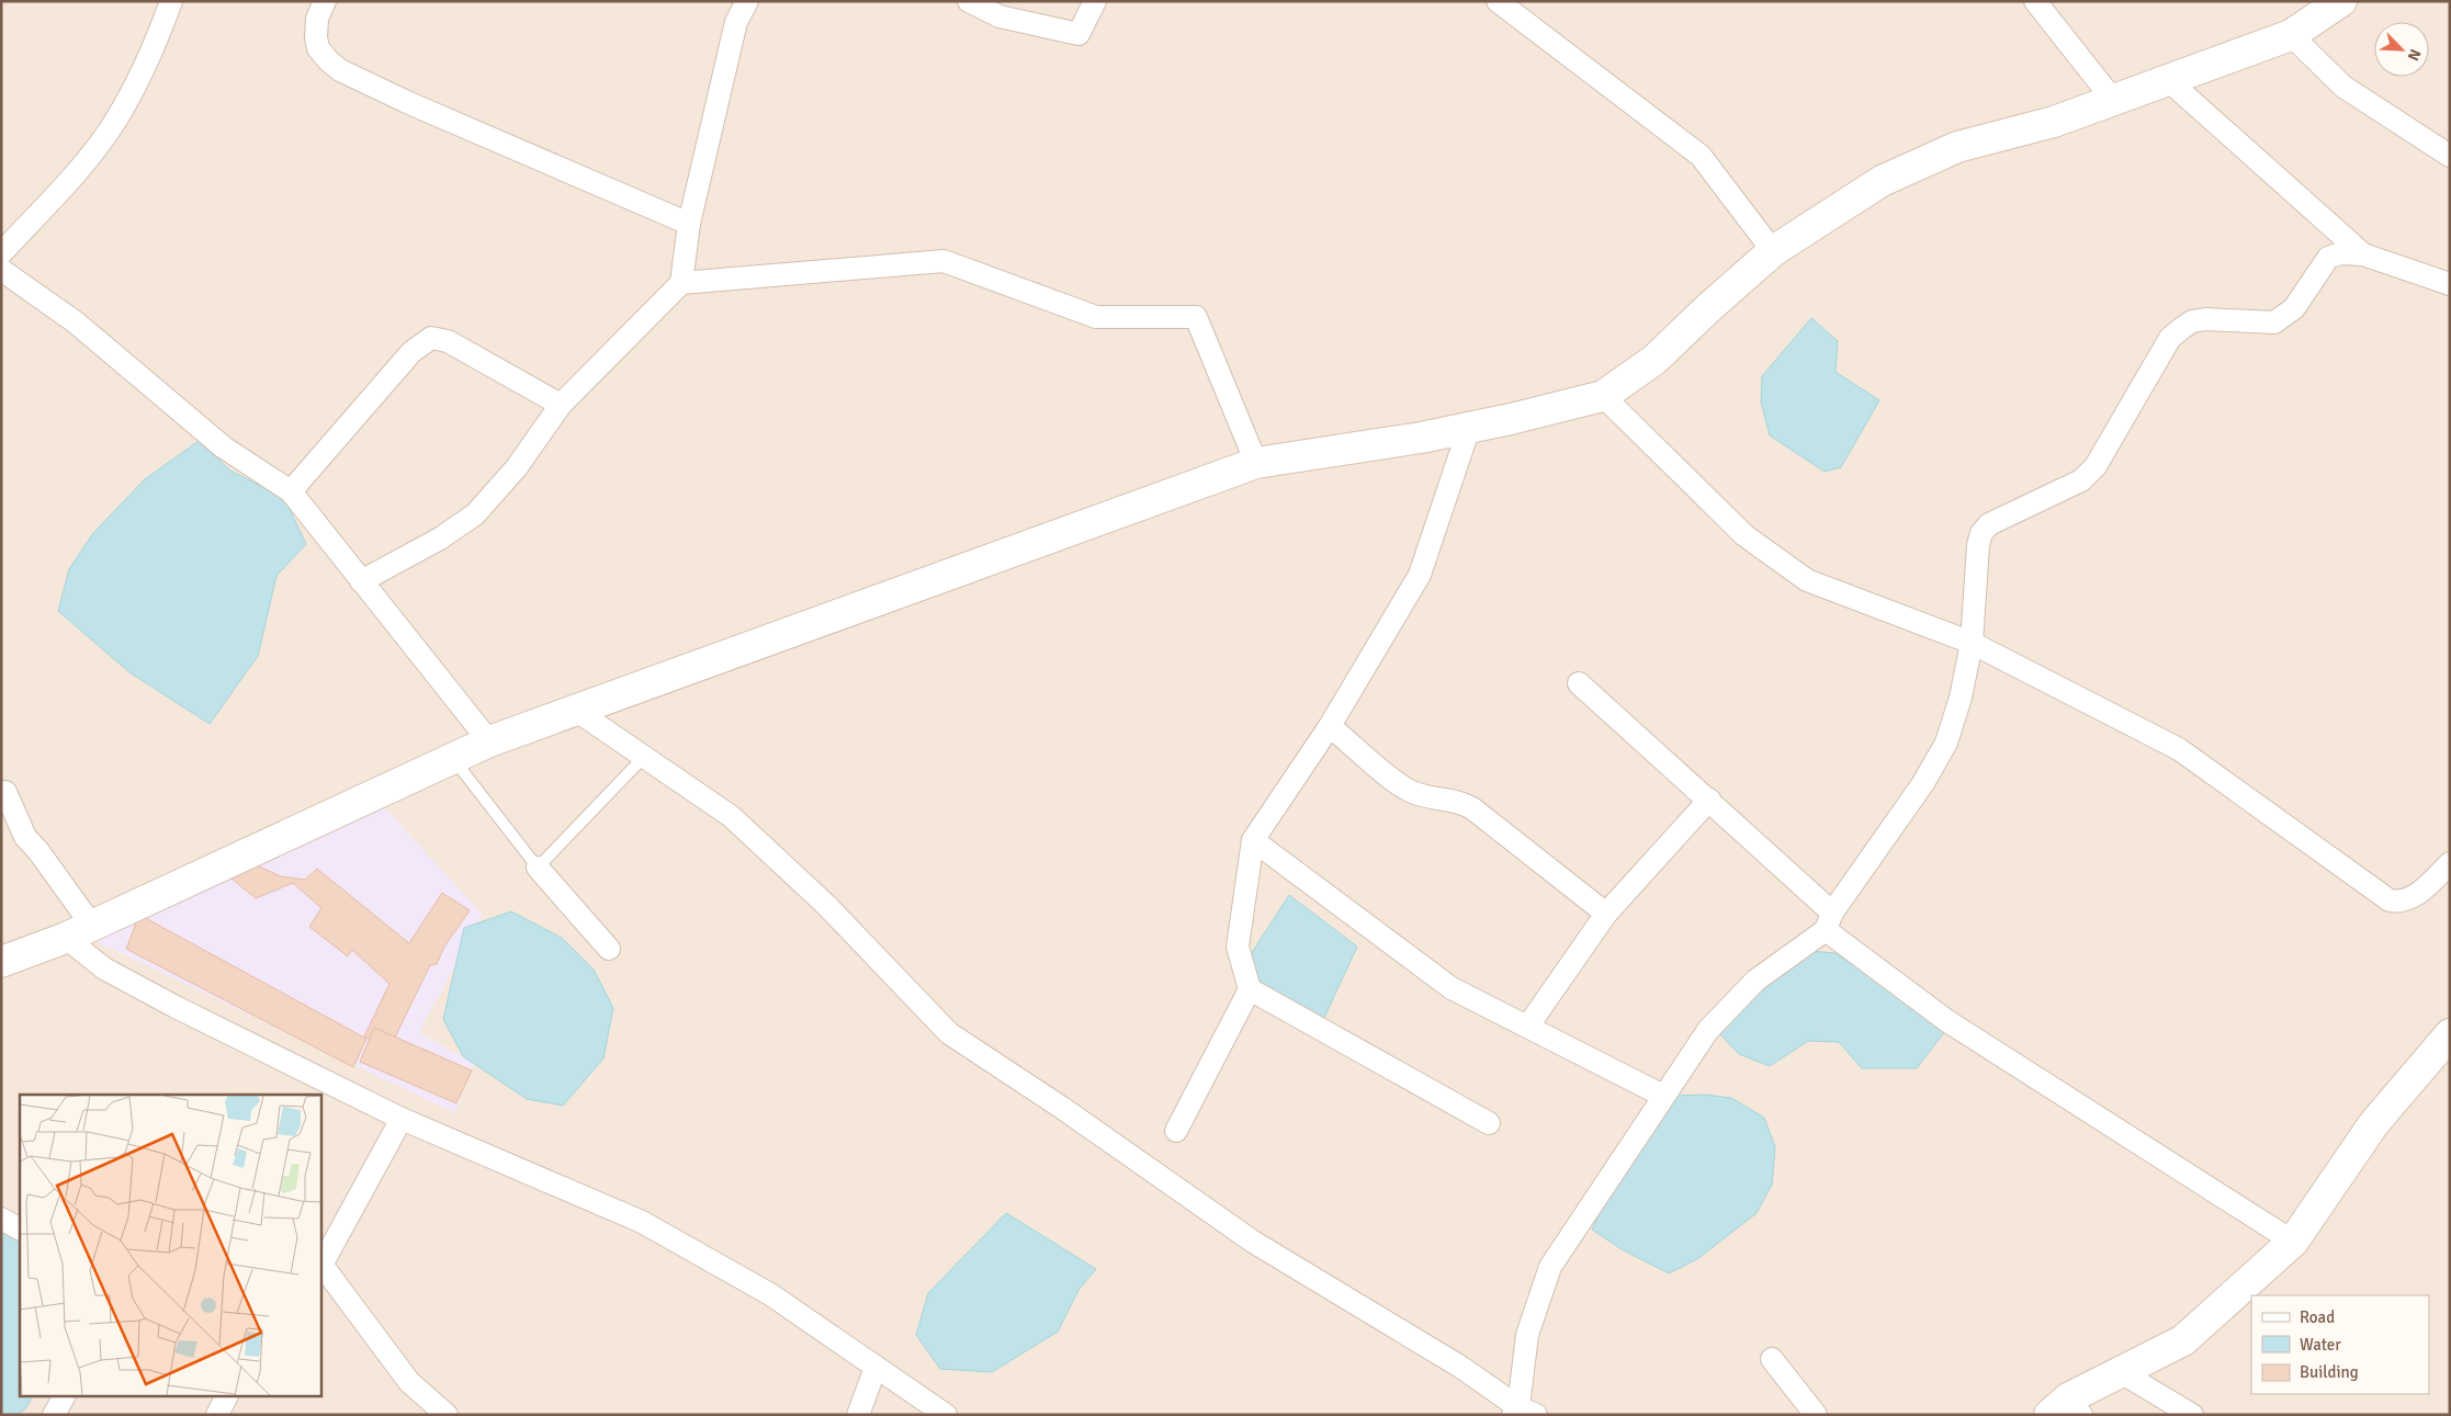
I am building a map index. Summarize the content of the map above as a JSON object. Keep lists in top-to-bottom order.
{
  "legend": ["Road", "Water", "Building"],
  "north": "bottom right"
}
